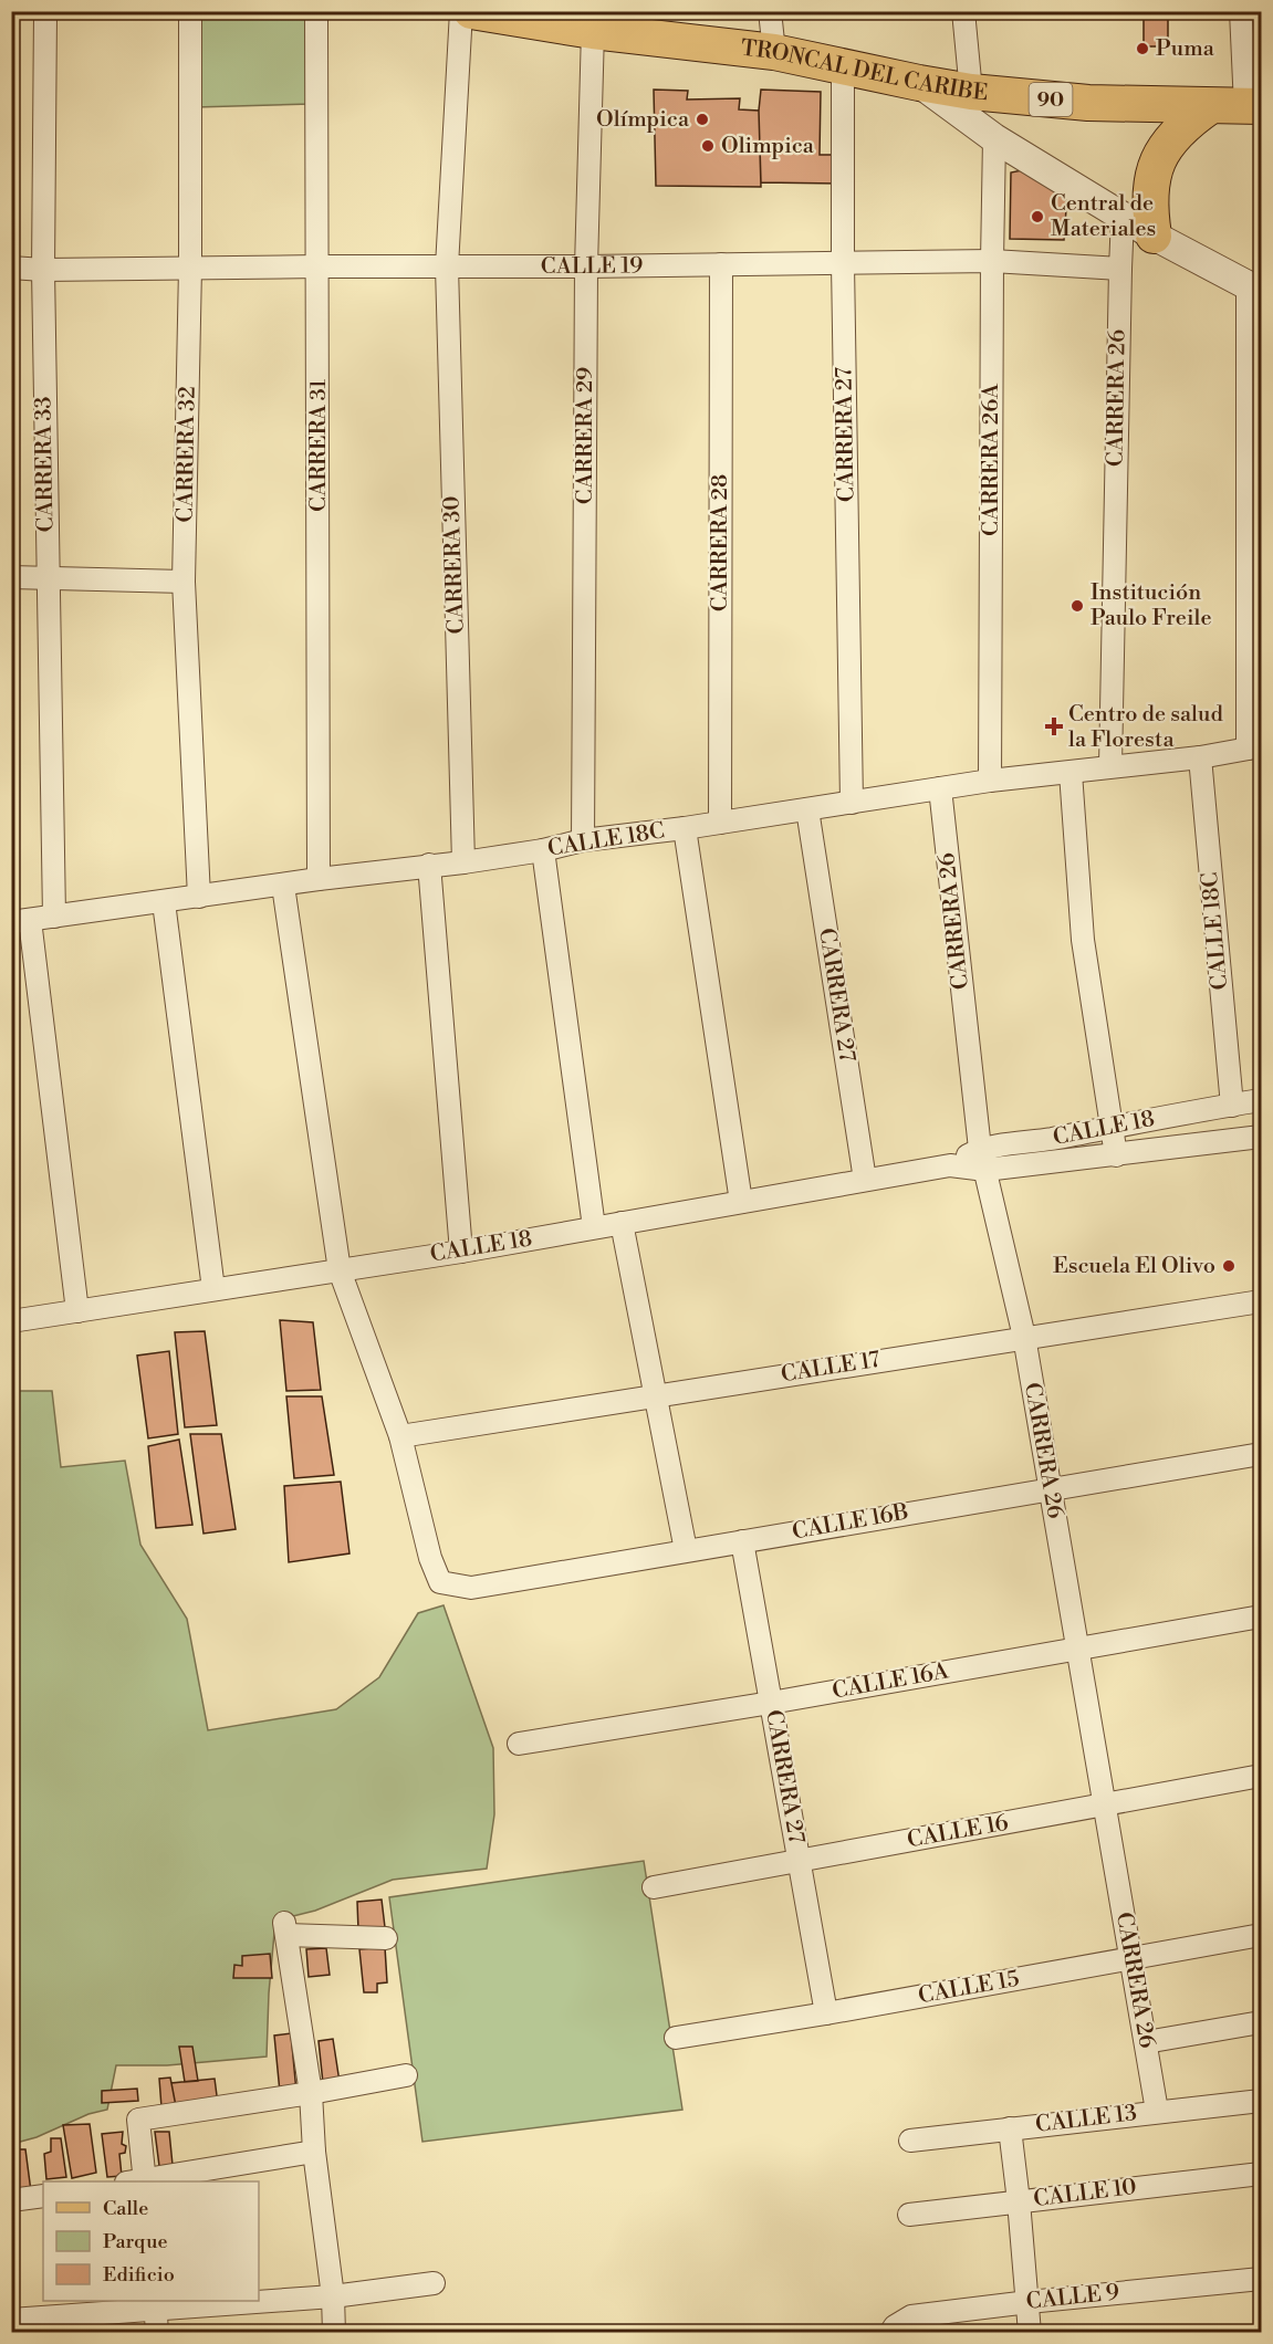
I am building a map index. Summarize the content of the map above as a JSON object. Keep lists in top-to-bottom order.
{
  "streets": {
    "main road": ["TRONCAL DEL CARIBE", "90"],
    "street": [
      "CALLE 19",
      "CARRERA 26",
      "CARRERA 27",
      "CARRERA 29",
      "CARRERA 31",
      "CARRERA 32",
      "CARRERA 26A",
      "CARRERA 33",
      "CARRERA 28",
      "CARRERA 30",
      "CALLE 18C",
      "CALLE 18",
      "CALLE 17",
      "CALLE 16B",
      "CALLE 16A",
      "CALLE 16",
      "CALLE 15",
      "CALLE 13",
      "CALLE 10",
      "CALLE 9"
    ]
  },
  "crossings": [
    ["TRONCAL DEL CARIBE", "CARRERA 27"],
    ["TRONCAL DEL CARIBE", "CARRERA 29"],
    ["CALLE 19", "CARRERA 26"],
    ["CALLE 19", "CARRERA 27"],
    ["CALLE 19", "CARRERA 29"],
    ["CALLE 19", "CARRERA 31"],
    ["CALLE 19", "CARRERA 32"],
    ["CALLE 19", "CARRERA 26A"],
    ["CALLE 19", "CARRERA 33"],
    ["CALLE 19", "CARRERA 28"],
    ["CALLE 19", "CARRERA 30"],
    ["CARRERA 26", "CALLE 18C"],
    ["CARRERA 26", "CALLE 18"],
    ["CARRERA 26", "CALLE 17"],
    ["CARRERA 26", "CALLE 16B"],
    ["CARRERA 26", "CALLE 16A"],
    ["CARRERA 26", "CALLE 16"],
    ["CARRERA 26", "CALLE 15"],
    ["CARRERA 26", "CALLE 13"],
    ["CARRERA 27", "CALLE 18C"],
    ["CARRERA 27", "CALLE 18"],
    ["CARRERA 27", "CALLE 16B"],
    ["CARRERA 27", "CALLE 16A"],
    ["CARRERA 27", "CALLE 16"],
    ["CARRERA 27", "CALLE 15"],
    ["CARRERA 29", "CALLE 18C"],
    ["CARRERA 31", "CALLE 18C"],
    ["CARRERA 32", "CALLE 18C"],
    ["CARRERA 26A", "CALLE 18C"],
    ["CARRERA 33", "CALLE 18C"],
    ["CARRERA 28", "CALLE 18C"],
    ["CARRERA 30", "CALLE 18C"],
    ["CALLE 18C", "CALLE 18"],
    ["CALLE 17", "CALLE 16B"]
  ],
  "places": {
    "other": [
      "Puma",
      "Olímpica",
      "Olimpica",
      "Central de Materiales",
      "Institución Paulo Freile",
      "Escuela El Olivo"
    ],
    "health": ["Centro de salud la Floresta"]
  },
  "legend": ["Calle", "Parque", "Edificio"]
}
